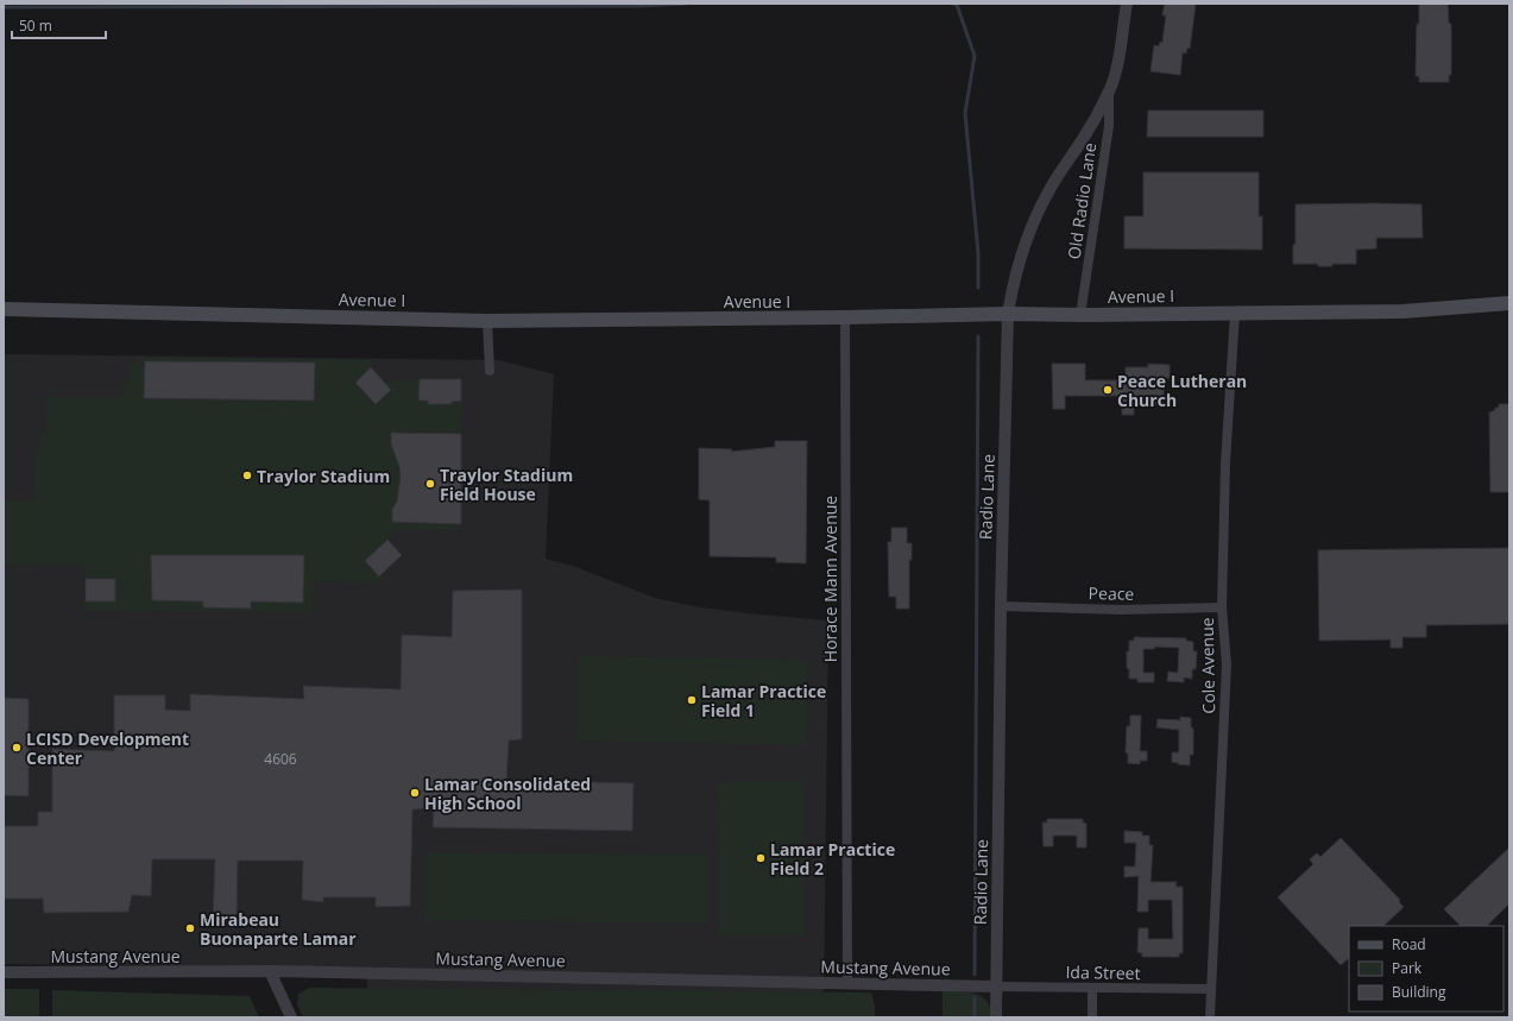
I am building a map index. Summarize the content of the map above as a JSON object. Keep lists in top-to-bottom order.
{
  "streets": {
    "main road": ["Avenue I"],
    "street": [
      "Old Radio Lane",
      "Radio Lane",
      "Horace Mann Avenue",
      "Peace",
      "Cole Avenue",
      "Mustang Avenue",
      "Ida Street"
    ]
  },
  "crossings": [
    ["Old Radio Lane", "Avenue I"],
    ["Old Radio Lane", "Radio Lane"],
    ["Avenue I", "Radio Lane"],
    ["Avenue I", "Horace Mann Avenue"],
    ["Avenue I", "Cole Avenue"],
    ["Radio Lane", "Peace"],
    ["Radio Lane", "Mustang Avenue"],
    ["Radio Lane", "Ida Street"],
    ["Horace Mann Avenue", "Mustang Avenue"],
    ["Peace", "Cole Avenue"],
    ["Cole Avenue", "Ida Street"],
    ["Mustang Avenue", "Ida Street"]
  ],
  "places": [
    "Peace Lutheran Church",
    "Traylor Stadium",
    "Traylor Stadium Field House",
    "Lamar Practice Field 1",
    "LCISD Development Center",
    "Lamar Consolidated High School",
    "Lamar Practice Field 2",
    "Mirabeau Buonaparte Lamar"
  ],
  "house_numbers": ["4606"],
  "legend": ["Road", "Park", "Building"],
  "scale_bar": "50 m"
}
